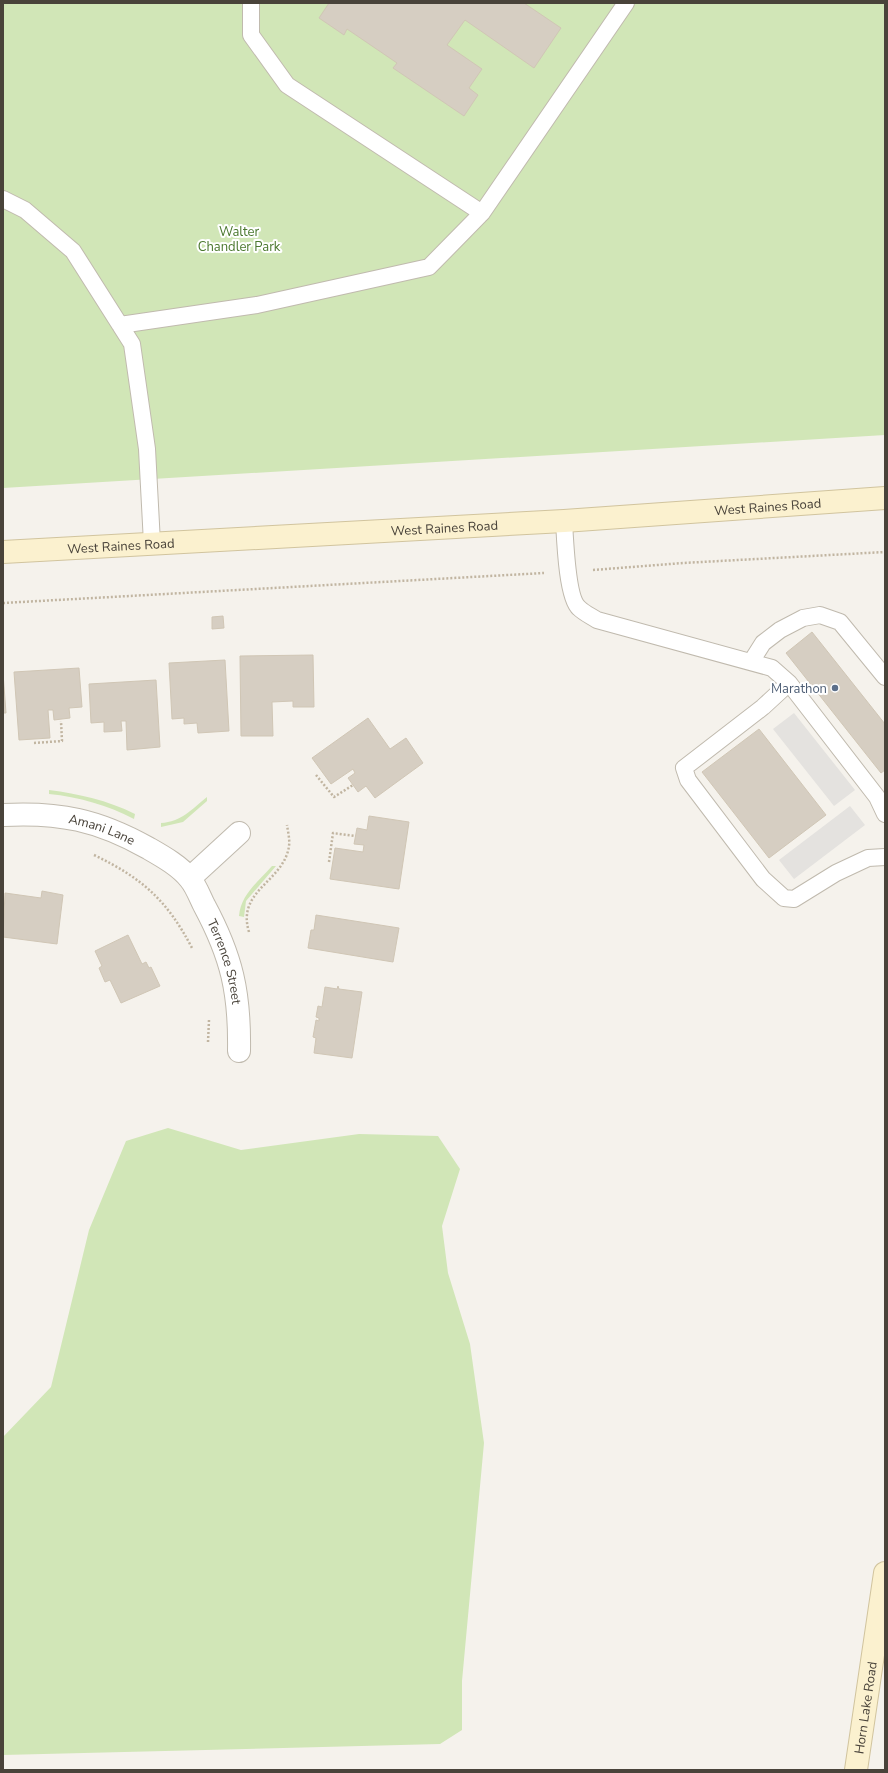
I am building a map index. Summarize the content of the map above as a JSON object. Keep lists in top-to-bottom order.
{
  "streets": {
    "main road": ["West Raines Road", "Horn Lake Road"],
    "street": ["Amani Lane", "Terrence Street"]
  },
  "crossings": [
    ["Amani Lane", "Terrence Street"]
  ],
  "parks": ["Walter Chandler Park"],
  "places": ["Marathon"]
}
